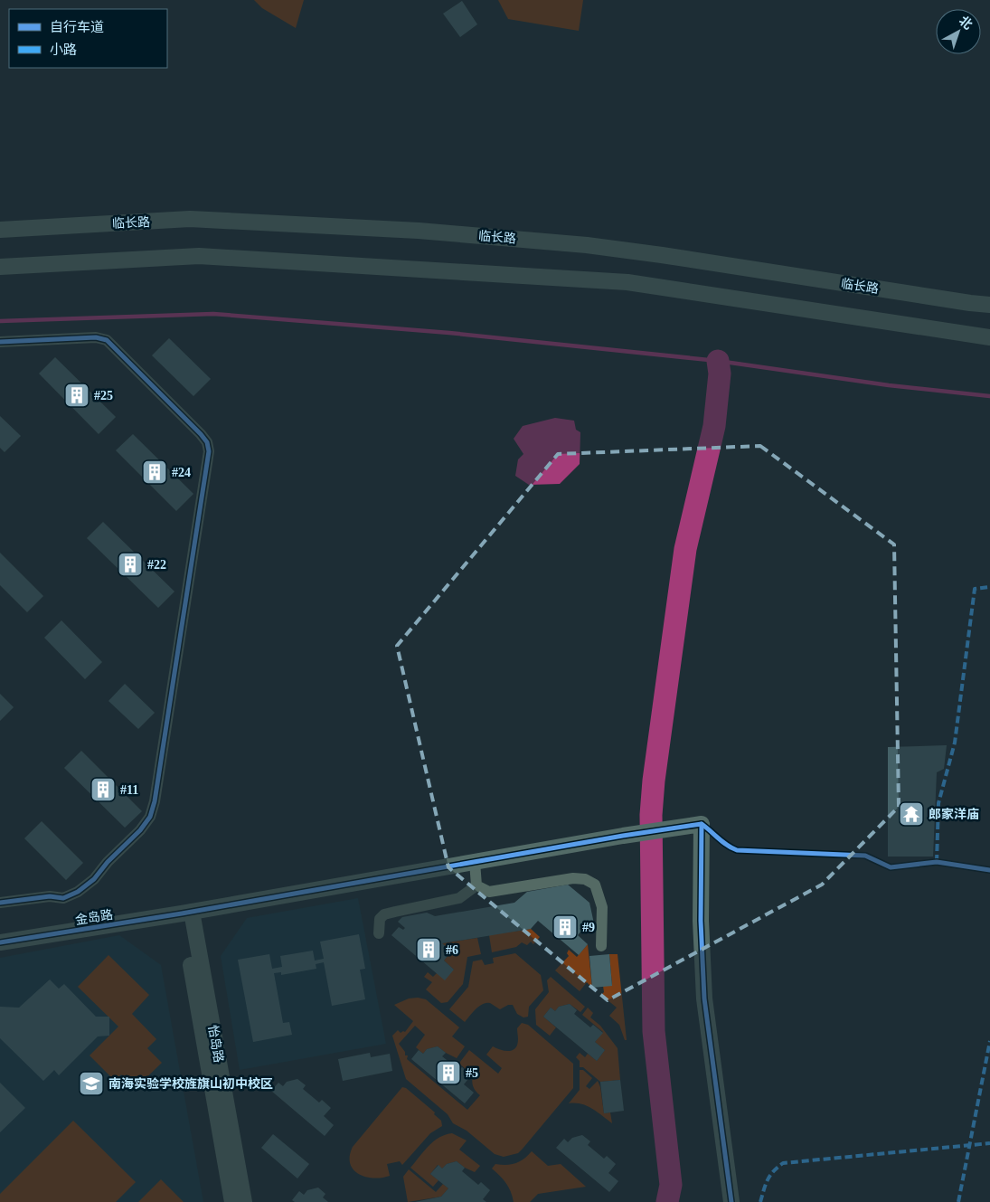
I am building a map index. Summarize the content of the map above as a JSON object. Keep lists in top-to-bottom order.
{
  "streets": {
    "main road": ["临长路", "金岛路", "怡岛路"]
  },
  "crossings": [
    ["金岛路", "怡岛路"]
  ],
  "places": {
    "building": [
      "#25",
      "#24",
      "#22",
      "#11",
      "#9",
      "#6",
      "#5"
    ],
    "temple": ["郎家洋庙"],
    "school or university": ["南海实验学校旌旗山初中校区"]
  },
  "legend": ["自行车道", "小路"],
  "north": "top right"
}
